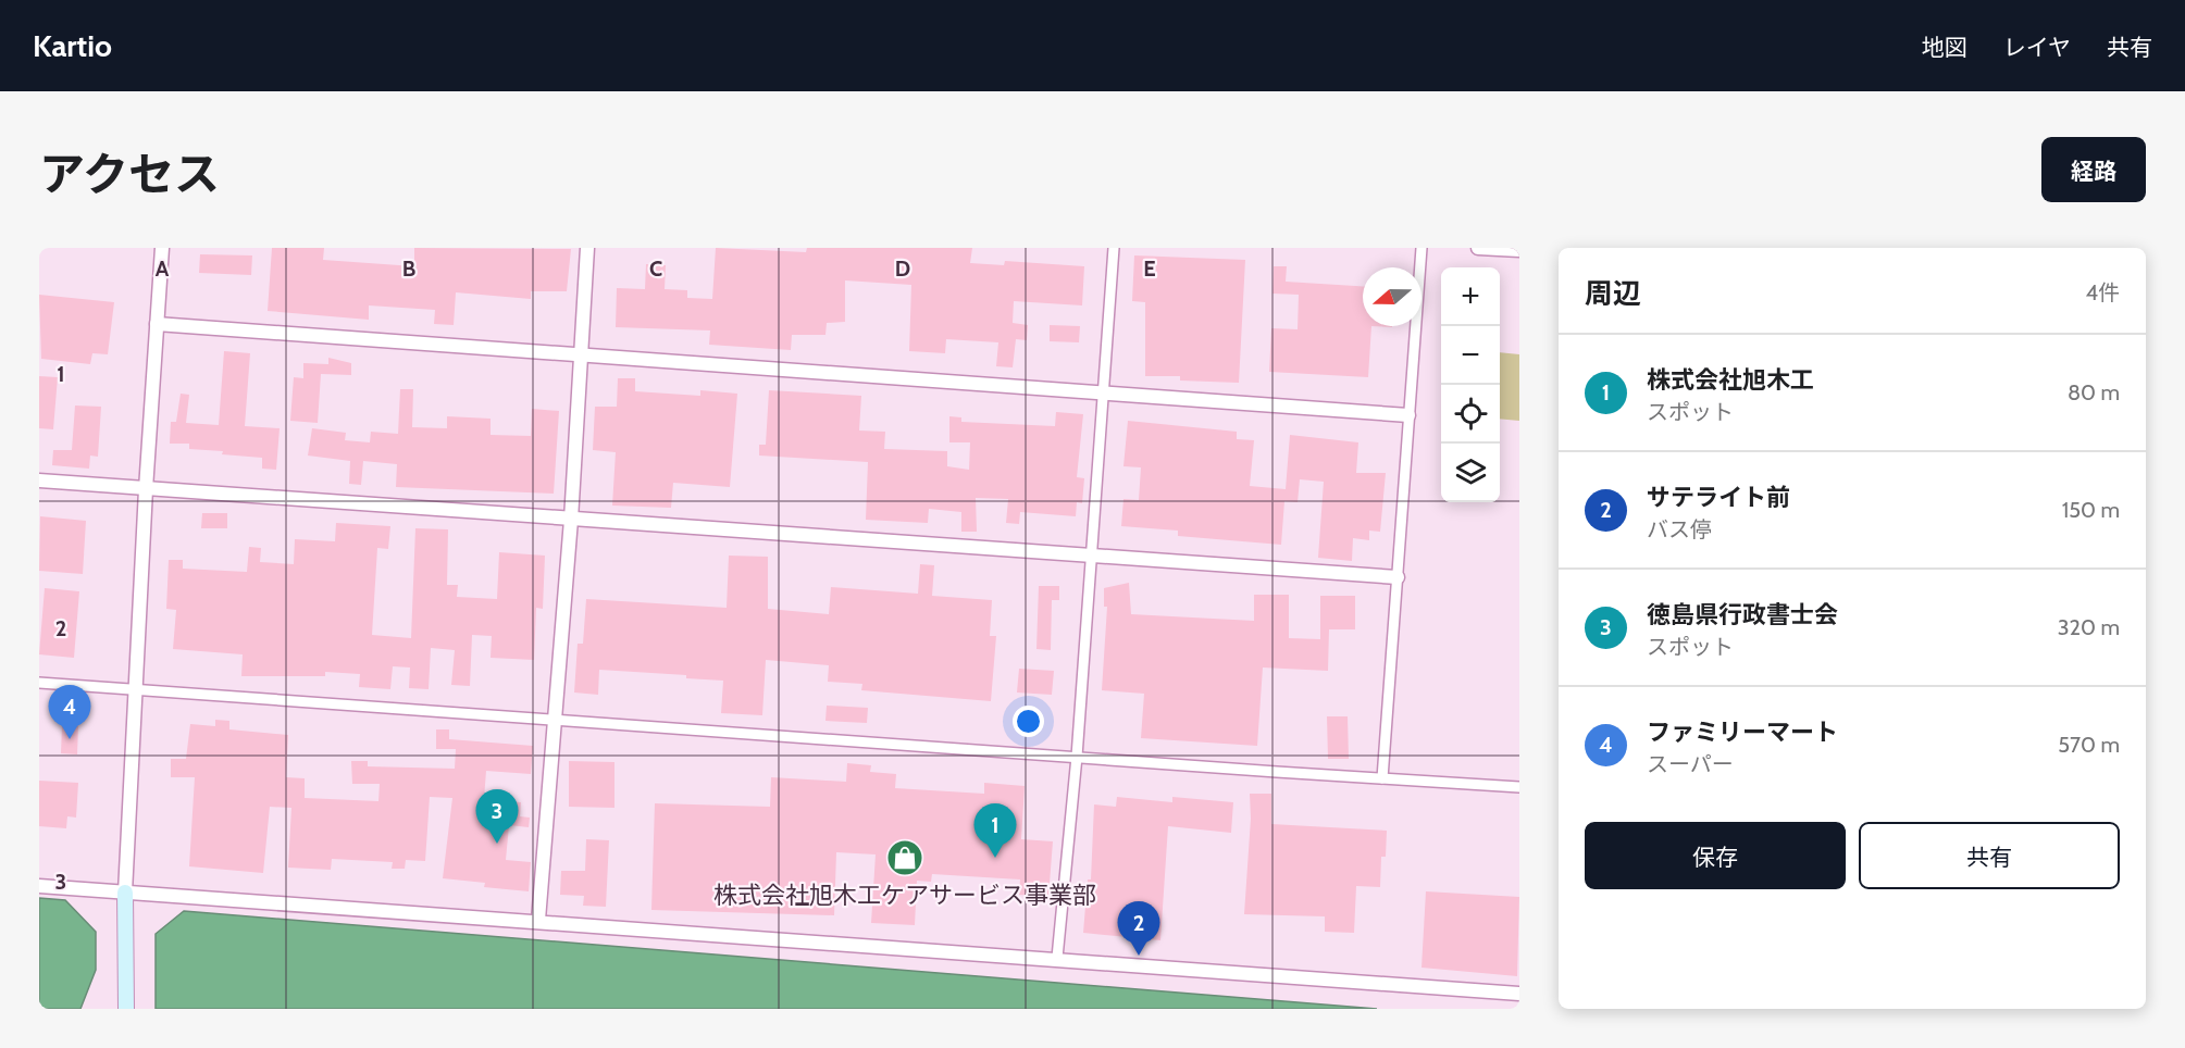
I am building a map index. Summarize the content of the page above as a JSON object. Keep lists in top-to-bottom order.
{
  "places": {
    "shop": ["株式会社旭木工ケアサービス事業部"]
  },
  "north": "left",
  "page": {
    "header": "Kartio",
    "nav": ["地図", "レイヤ", "共有"],
    "title": "アクセス",
    "buttons": [
      "経路",
      ["保存", "共有"]
    ],
    "heading": ["周辺", "4件"],
    "map_buttons": ["+", "−"],
    "list": [
      {
        "mark": "1",
        "name": "株式会社旭木工",
        "note": "スポット",
        "value": "80 m"
      },
      {
        "mark": "2",
        "name": "サテライト前",
        "note": "バス停",
        "value": "150 m"
      },
      {
        "mark": "3",
        "name": "徳島県行政書士会",
        "note": "スポット",
        "value": "320 m"
      },
      {
        "mark": "4",
        "name": "ファミリーマート",
        "note": "スーパー",
        "value": "570 m"
      }
    ],
    "pins": [
      "4",
      "3",
      "1",
      "2"
    ]
  },
  "grid": {
    "columns": [
      "A",
      "B",
      "C",
      "D",
      "E"
    ],
    "rows": ["1", "2", "3"]
  }
}
